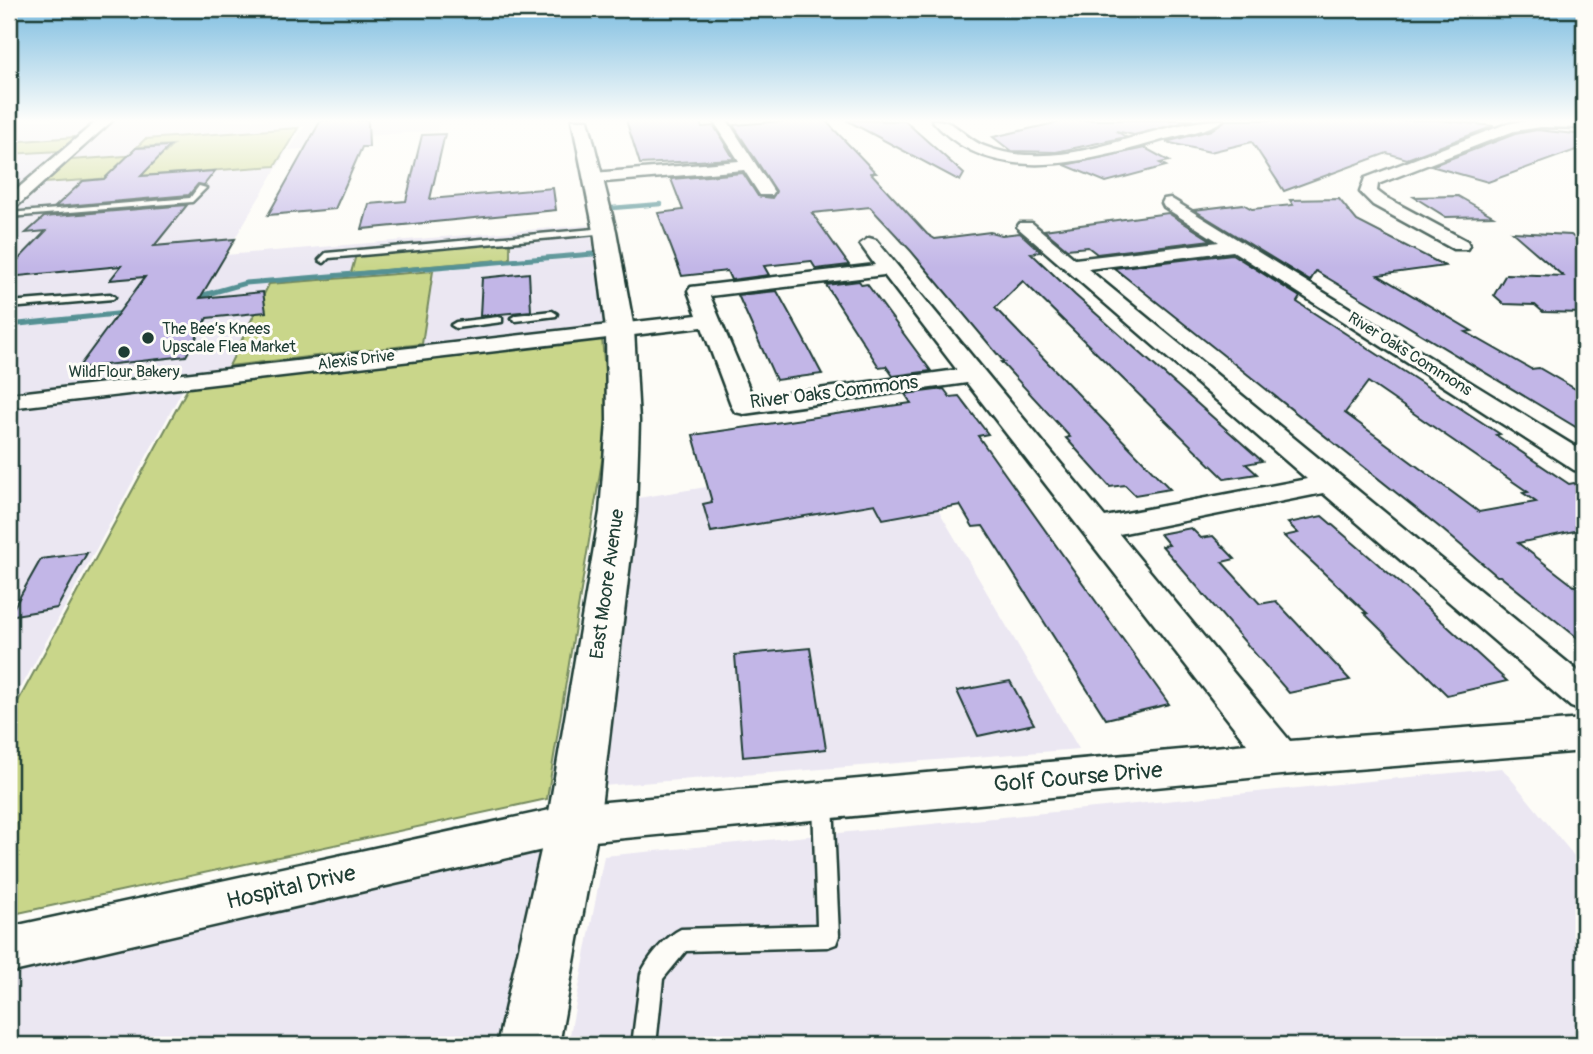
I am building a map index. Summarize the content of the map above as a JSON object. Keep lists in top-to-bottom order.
{
  "streets": {
    "street": [
      "River Oaks Commons",
      "Alexis Drive",
      "East Moore Avenue",
      "Golf Course Drive",
      "Hospital Drive"
    ]
  },
  "crossings": [
    ["Alexis Drive", "East Moore Avenue"],
    ["East Moore Avenue", "Golf Course Drive"],
    ["East Moore Avenue", "Hospital Drive"],
    ["Golf Course Drive", "Hospital Drive"]
  ],
  "places": ["The Bee’s Knees Upscale Flea Market", "WildFlour Bakery"]
}
